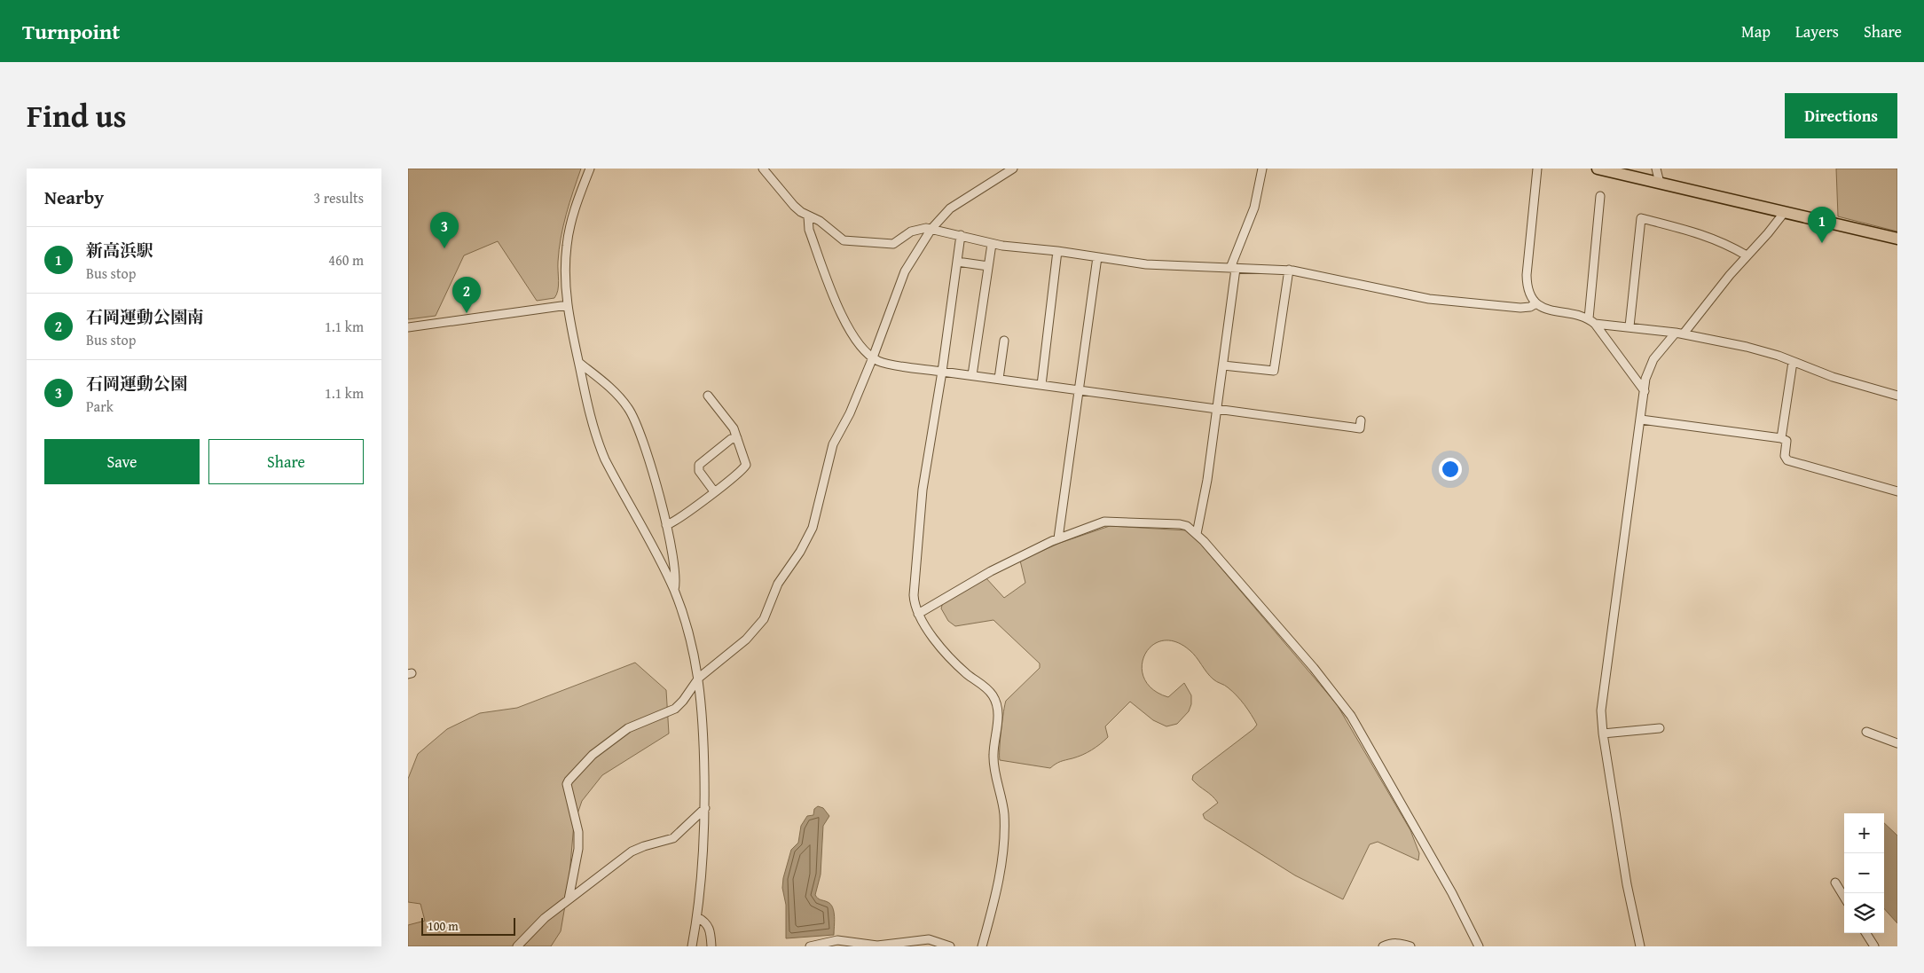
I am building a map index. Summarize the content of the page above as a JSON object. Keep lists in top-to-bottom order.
{
  "scale_bar": "100 m",
  "page": {
    "header": "Turnpoint",
    "nav": ["Map", "Layers", "Share"],
    "title": "Find us",
    "buttons": [
      "Directions",
      ["Save", "Share"]
    ],
    "heading": ["Nearby", "3 results"],
    "pins": ["1", "3", "2"],
    "list": [
      {
        "mark": "1",
        "name": "新高浜駅",
        "note": "Bus stop",
        "value": "460 m"
      },
      {
        "mark": "2",
        "name": "石岡運動公園南",
        "note": "Bus stop",
        "value": "1.1 km"
      },
      {
        "mark": "3",
        "name": "石岡運動公園",
        "note": "Park",
        "value": "1.1 km"
      }
    ],
    "map_buttons": ["+", "−"],
    "scale": "100 m"
  }
}
